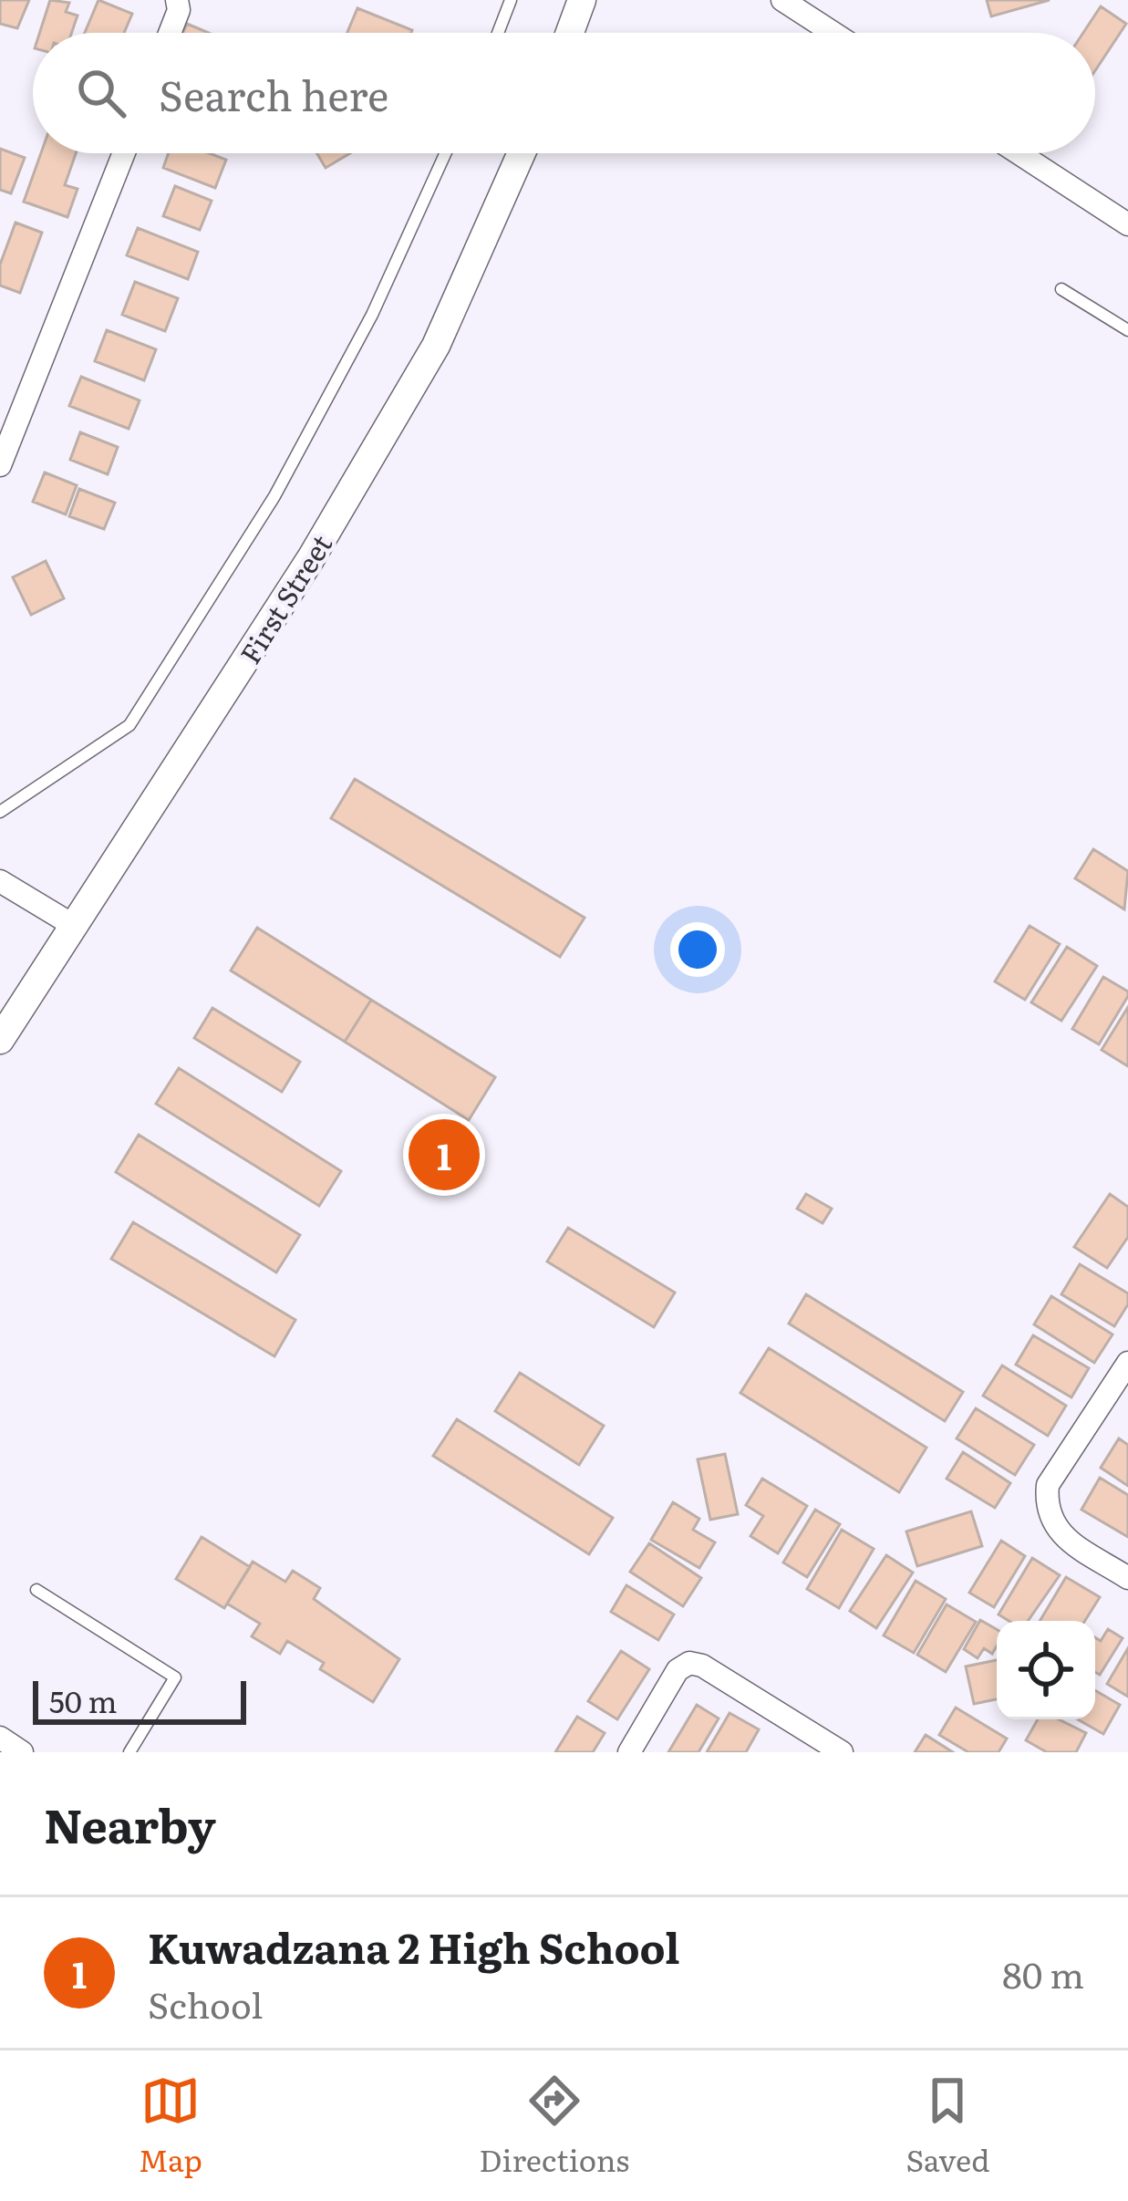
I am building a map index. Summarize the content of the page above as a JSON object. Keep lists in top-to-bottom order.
{
  "streets": {
    "street": ["First Street"]
  },
  "scale_bar": "50 m",
  "page": {
    "search": "Search here",
    "pins": "1",
    "scale": "50 m",
    "heading": "Nearby",
    "list": [
      {
        "mark": "1",
        "name": "Kuwadzana 2 High School",
        "note": "School",
        "value": "80 m"
      }
    ],
    "nav": ["Map", "Directions", "Saved"]
  }
}
